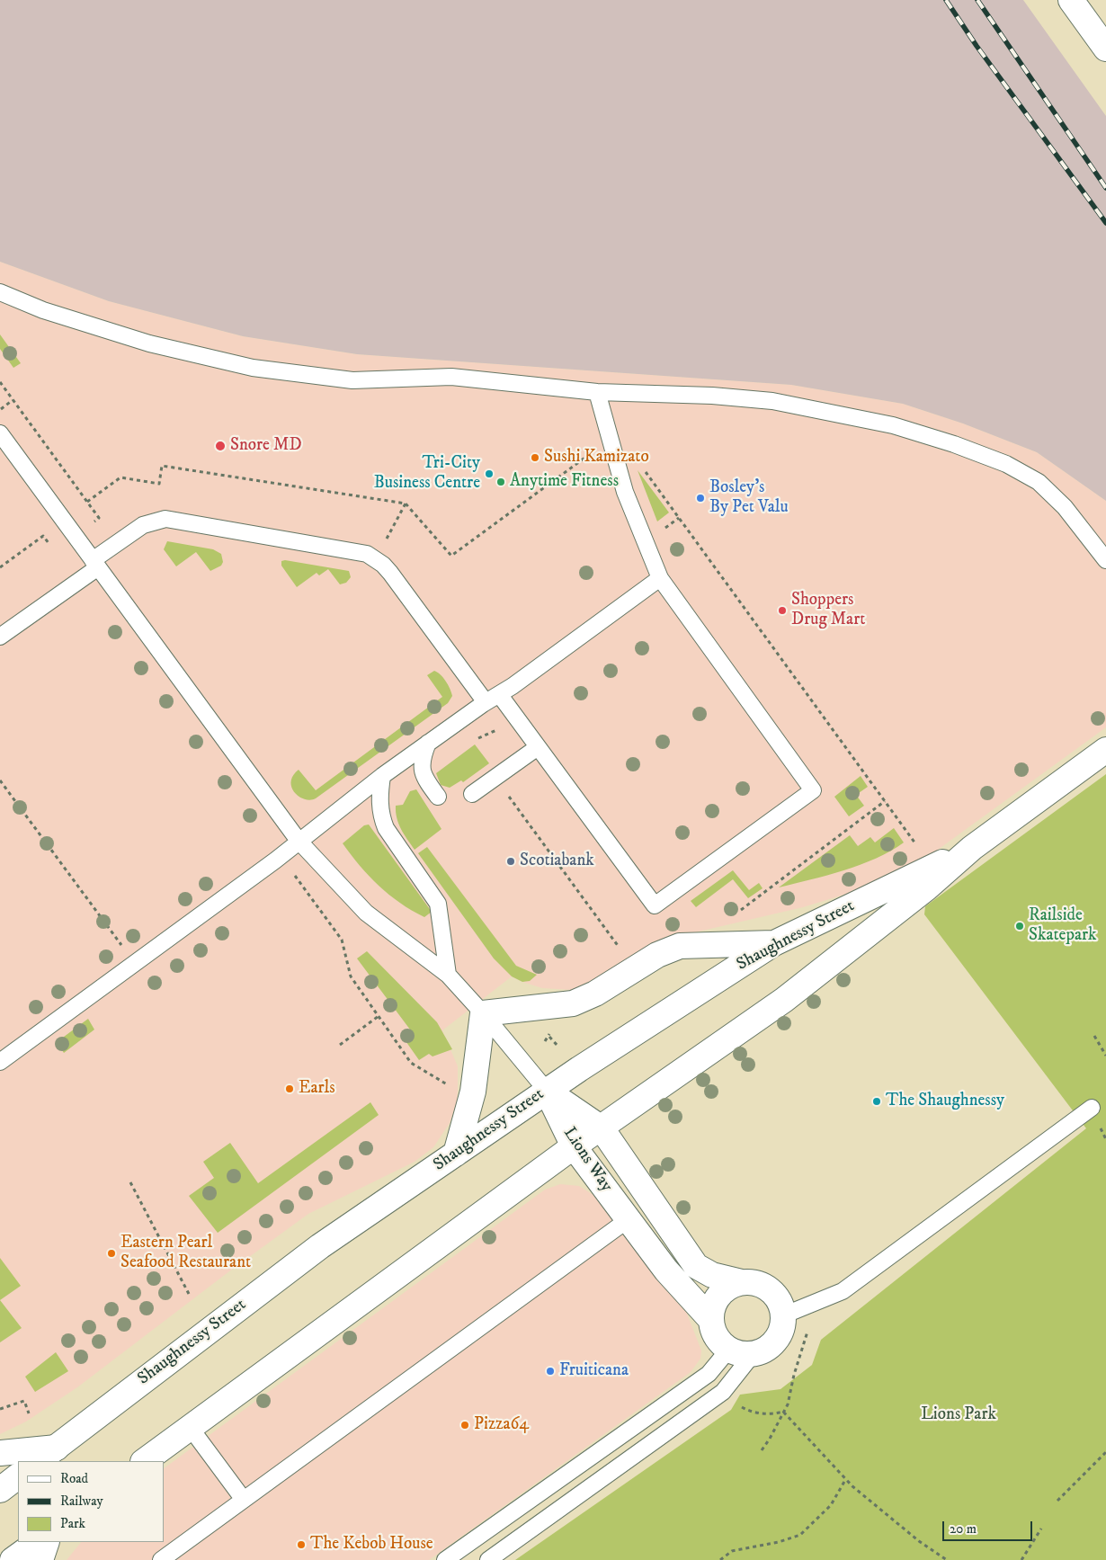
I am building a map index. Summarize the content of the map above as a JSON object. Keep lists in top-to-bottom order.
{
  "streets": {
    "main road": ["Shaughnessy Street", "Lions Way"]
  },
  "crossings": [
    ["Shaughnessy Street", "Lions Way"]
  ],
  "parks": ["Lions Park"],
  "places": [
    "Snore MD",
    "Sushi Kamizato",
    "Tri-City Business Centre",
    "Anytime Fitness",
    "Bosley's By Pet Valu",
    "Shoppers Drug Mart",
    "Scotiabank",
    "Railside Skatepark",
    "Earls",
    "The Shaughnessy",
    "Eastern Pearl Seafood Restaurant",
    "Fruiticana",
    "Pizza64",
    "The Kebob House"
  ],
  "legend": ["Road", "Railway", "Park"],
  "scale_bar": "20 m"
}
